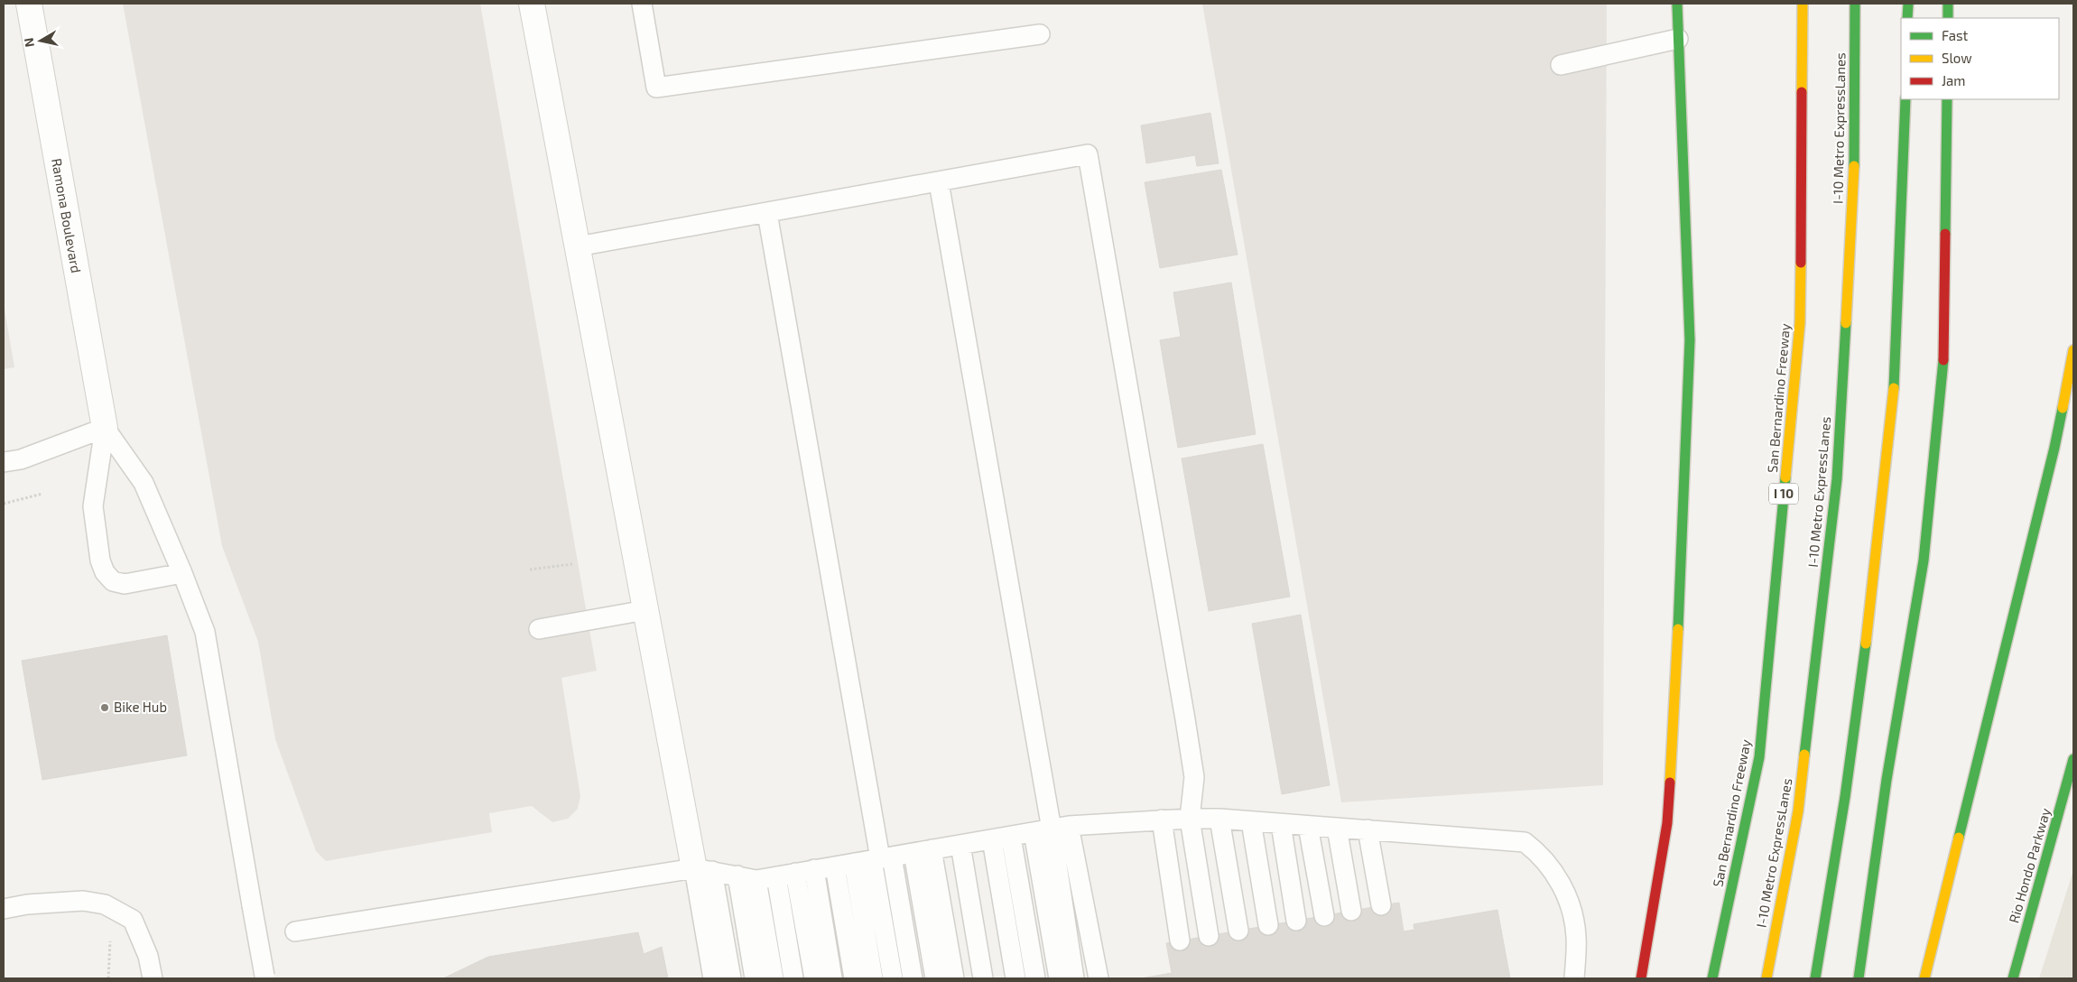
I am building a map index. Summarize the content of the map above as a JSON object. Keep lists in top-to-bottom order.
{
  "streets": {
    "main road": [
      "I-10 Metro ExpressLanes",
      "San Bernardino Freeway",
      "I 10",
      "Rio Hondo Parkway"
    ],
    "street": ["Ramona Boulevard"]
  },
  "places": ["Bike Hub"],
  "legend": ["Fast", "Slow", "Jam"],
  "north": "left"
}
